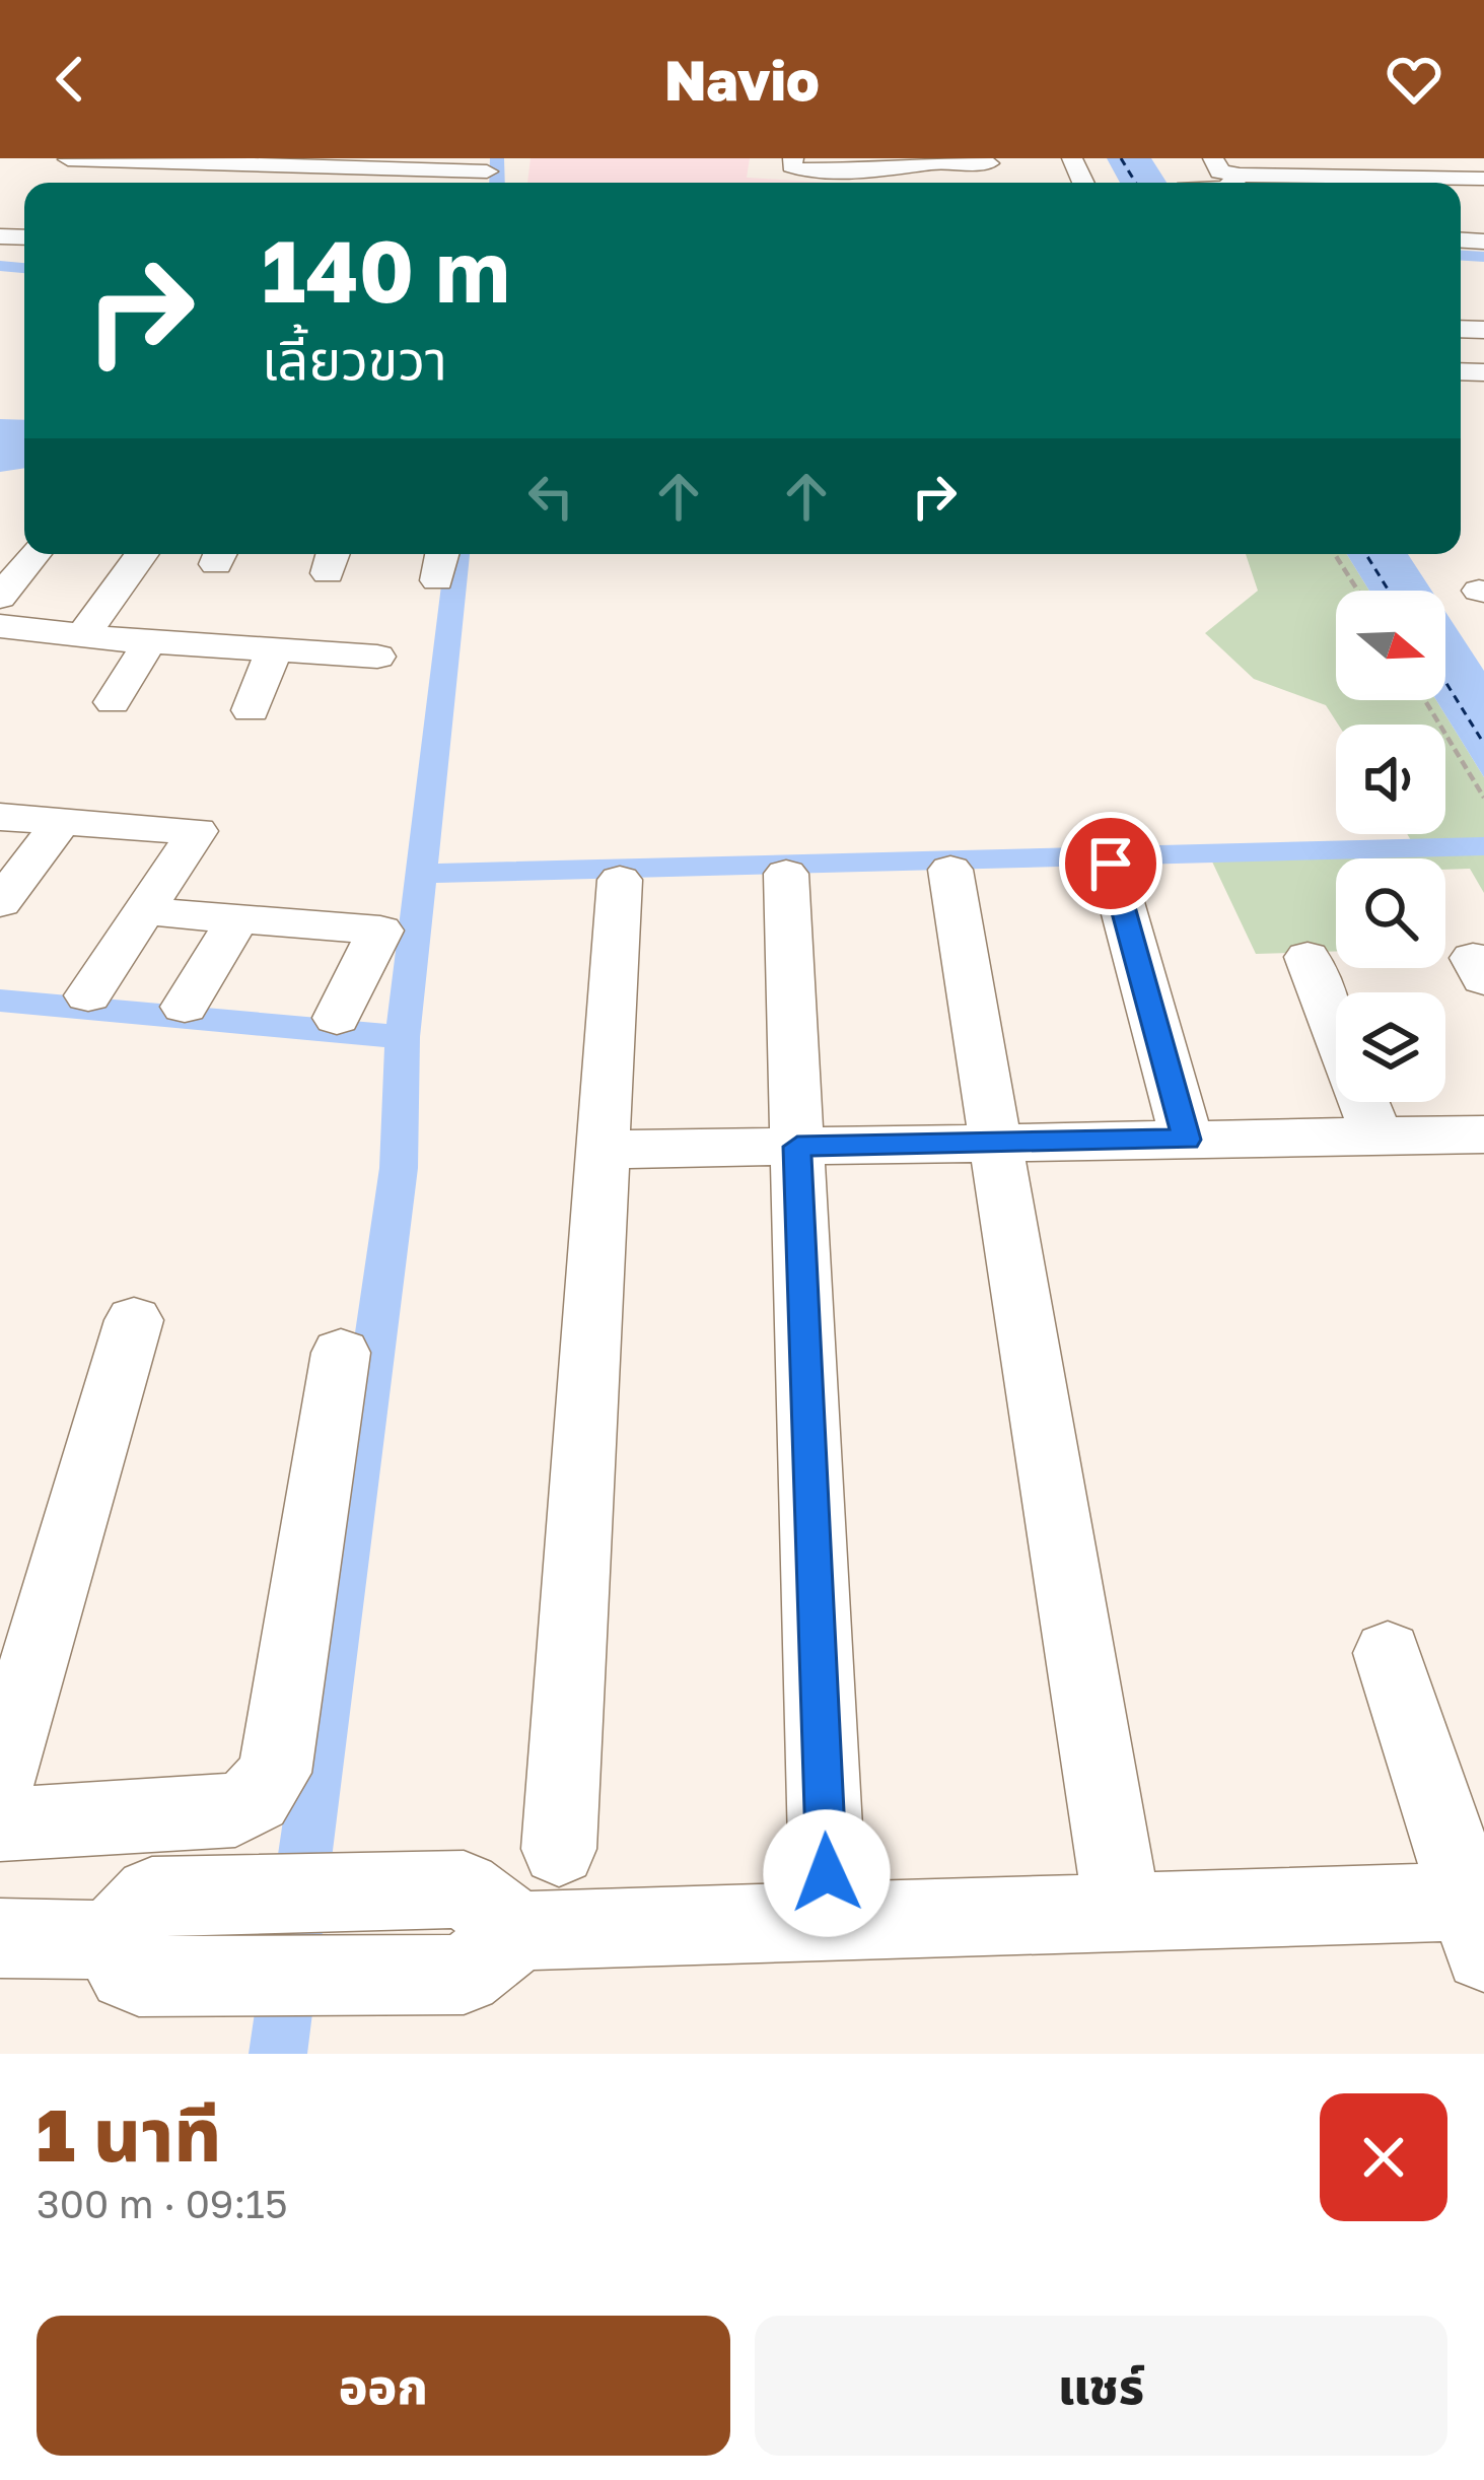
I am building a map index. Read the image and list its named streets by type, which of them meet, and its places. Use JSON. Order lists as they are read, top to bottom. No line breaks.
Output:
{"north":"right","page":{"header":"Navio","turn":["140 m","เลี้ยวขวา"],"heading":["1 นาที","300 m · 09:15"],"buttons":["ออก","แชร์"]}}
